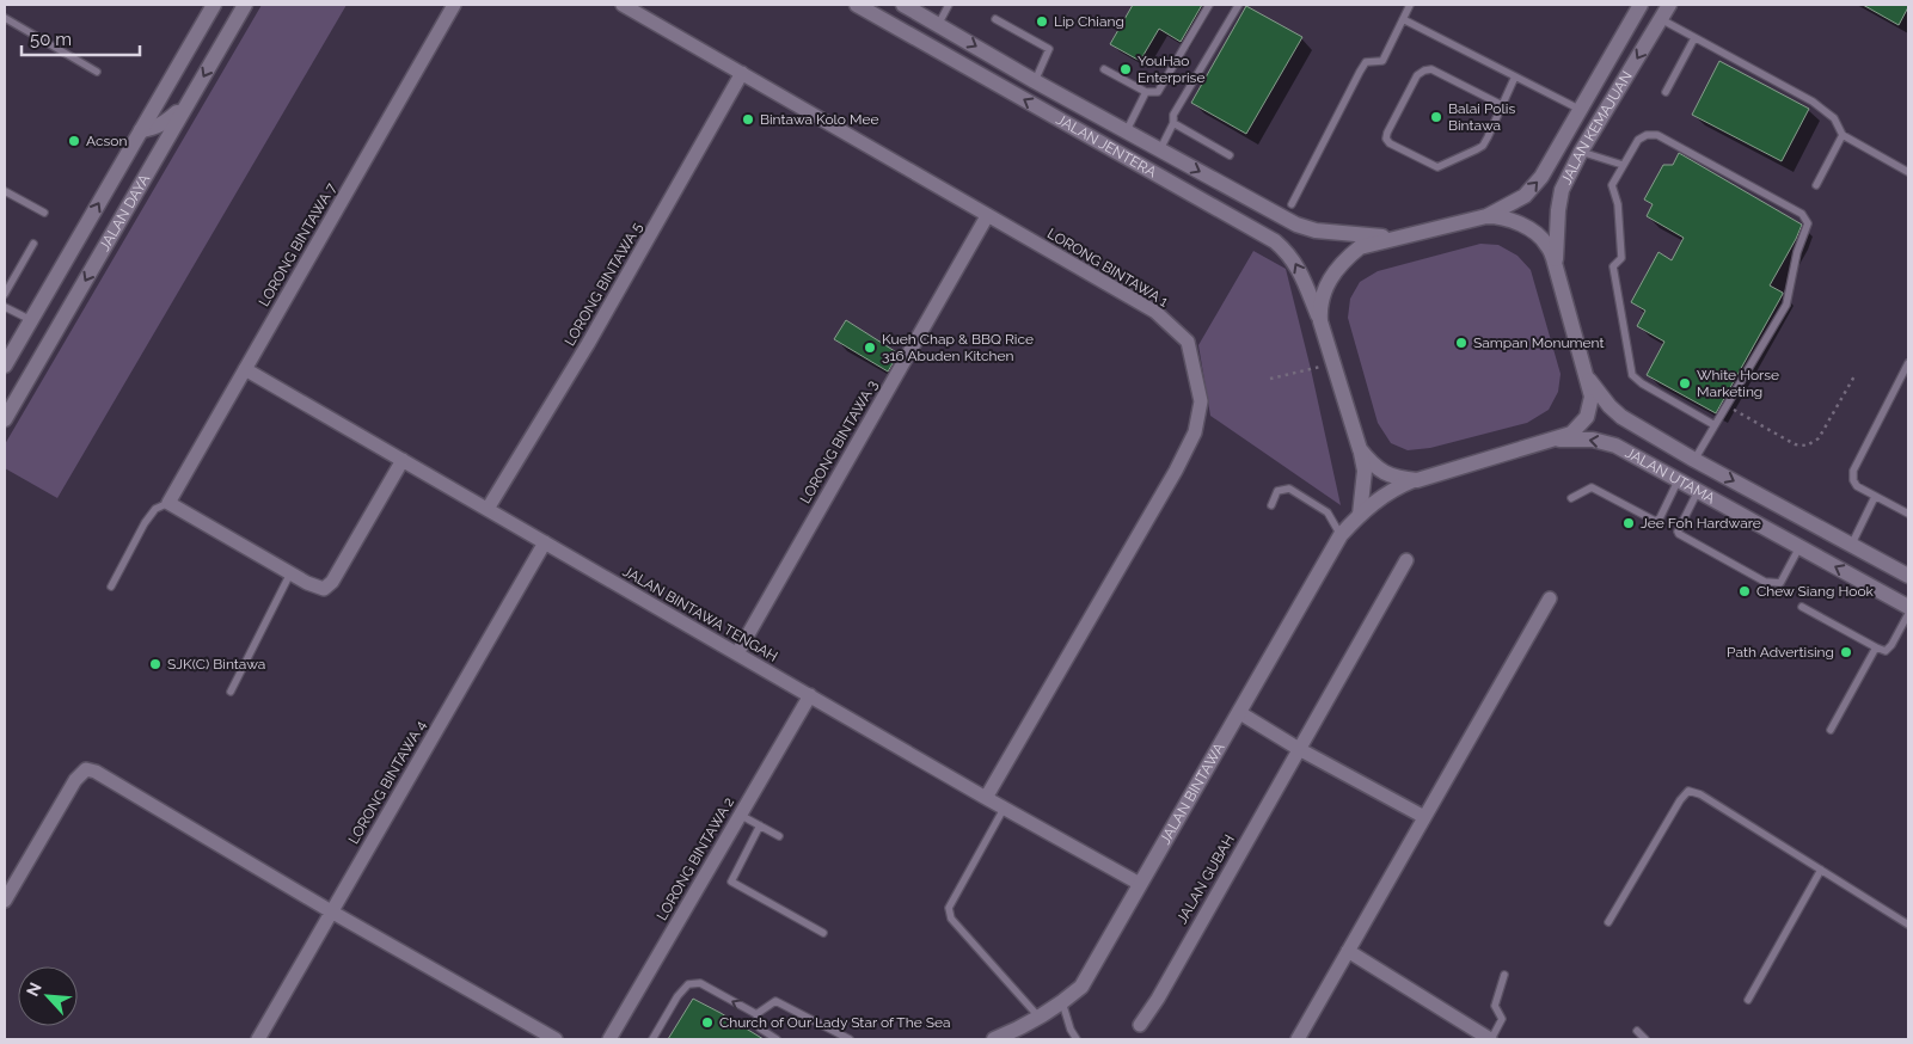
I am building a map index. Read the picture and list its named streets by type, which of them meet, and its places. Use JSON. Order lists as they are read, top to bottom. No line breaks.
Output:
{"streets":{"street":["JALAN KEMAJUAN","JALAN JENTERA","JALAN DAYA","LORONG BINTAWA 7","LORONG BINTAWA 1","LORONG BINTAWA 5","LORONG BINTAWA 3","JALAN UTAMA","JALAN BINTAWA TENGAH","LORONG BINTAWA 4","JALAN BINTAWA","LORONG BINTAWA 2","JALAN GUBAH"]},"crossings":[["JALAN JENTERA","JALAN BINTAWA"],["LORONG BINTAWA 7","JALAN BINTAWA TENGAH"],["LORONG BINTAWA 1","LORONG BINTAWA 5"],["LORONG BINTAWA 1","LORONG BINTAWA 3"],["LORONG BINTAWA 1","JALAN BINTAWA TENGAH"],["LORONG BINTAWA 5","JALAN BINTAWA TENGAH"],["LORONG BINTAWA 3","JALAN BINTAWA TENGAH"],["JALAN UTAMA","JALAN BINTAWA"],["JALAN BINTAWA TENGAH","LORONG BINTAWA 4"],["JALAN BINTAWA TENGAH","JALAN BINTAWA"],["JALAN BINTAWA TENGAH","LORONG BINTAWA 2"]],"places":["Lip Chiang","YouHao Enterprise","Balai Polis Bintawa","Bintawa Kolo Mee","Acson","Sampan Monument","Kueh Chap & BBQ Rice 316 Abuden Kitchen","White Horse Marketing","Jee Foh Hardware","Chew Siang Hook","Path Advertising","SJK(C) Bintawa","Church of Our Lady Star of The Sea"],"scale_bar":"50 m","north":"top left"}
